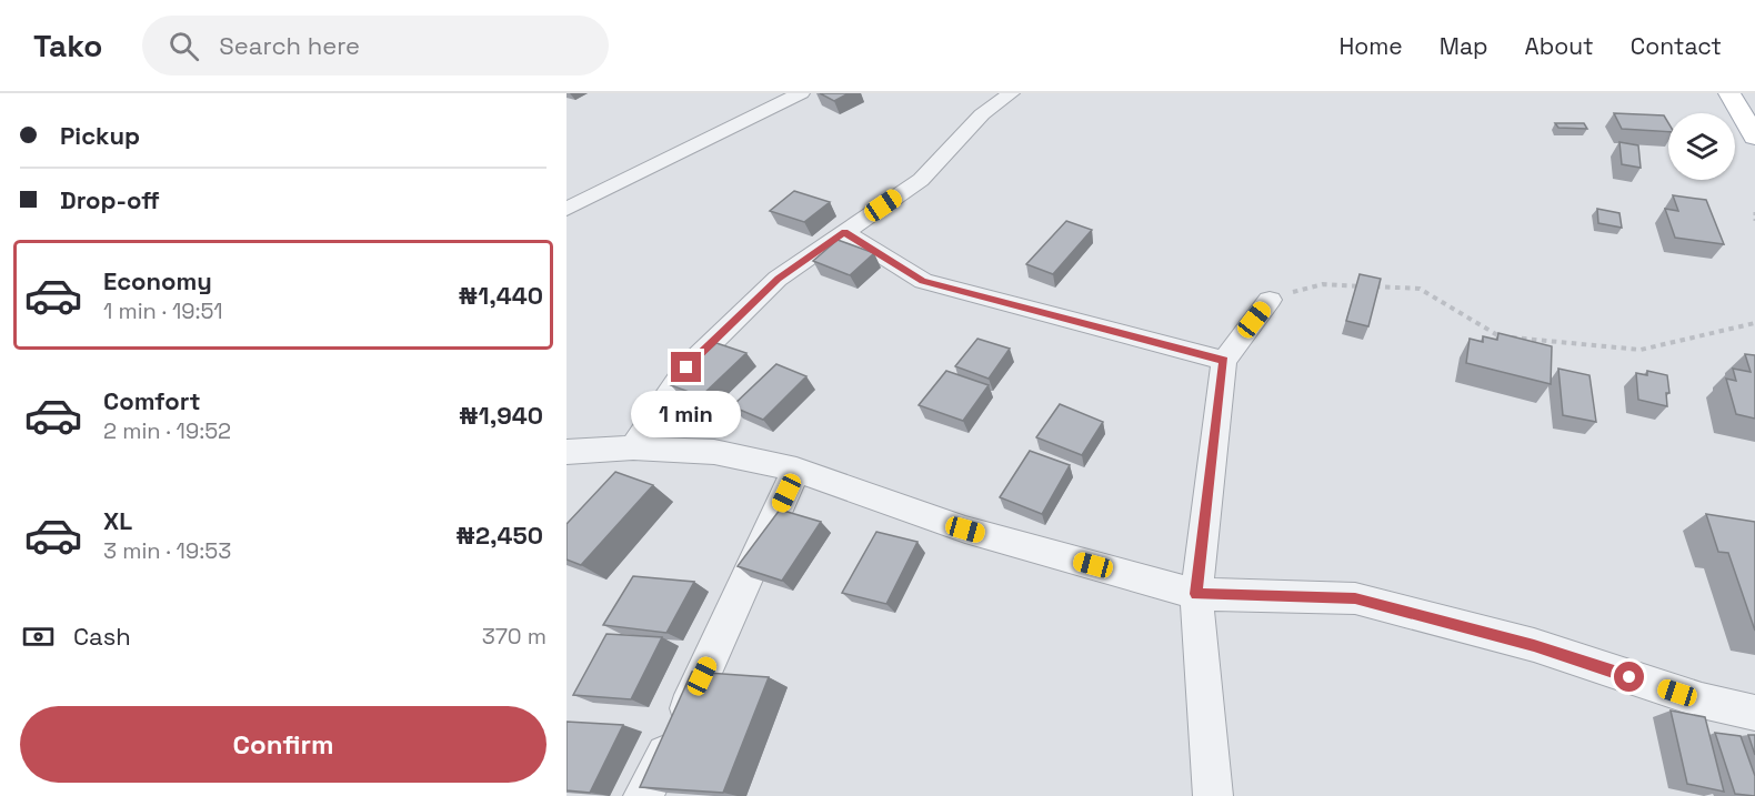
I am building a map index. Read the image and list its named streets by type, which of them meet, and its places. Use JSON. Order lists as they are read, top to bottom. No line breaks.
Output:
{"page":{"header":"Tako","search":"Search here","nav":["Home","Map","About","Contact"],"banner":["Pickup","Drop-off"],"list":[{"name":"Economy","note":"1 min · 19:51","value":"₦1,440"},{"name":"Comfort","note":"2 min · 19:52","value":"₦1,940"},{"name":"XL","note":"3 min · 19:53","value":"₦2,450"}],"bubble":"1 min","pay":["Cash","370 m"],"buttons":"Confirm"}}
